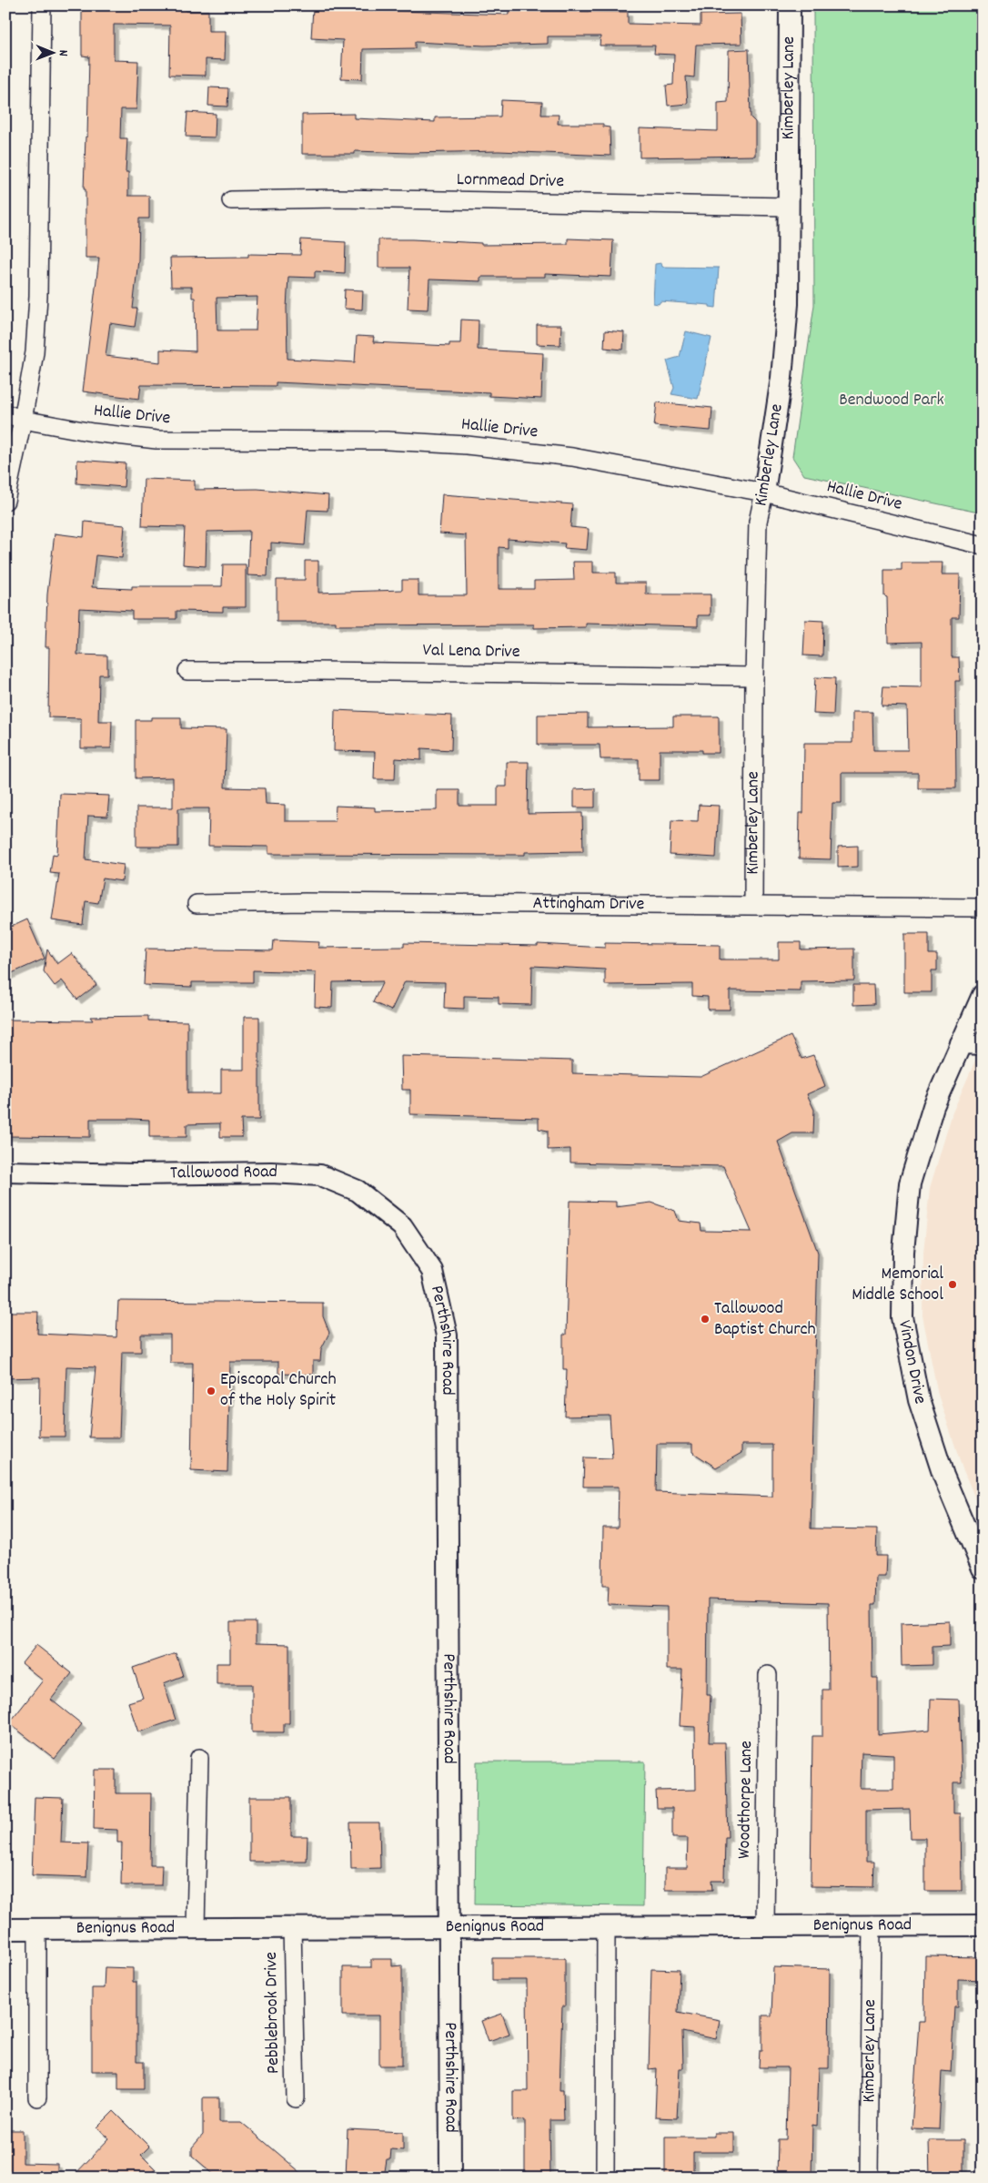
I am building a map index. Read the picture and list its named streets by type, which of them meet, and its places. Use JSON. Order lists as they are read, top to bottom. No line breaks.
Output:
{"streets":{"street":["Kimberley Lane","Lornmead Drive","Hallie Drive","Val Lena Drive","Attingham Drive","Tallowood Road","Perthshire Road","Vindon Drive","Woodthorpe Lane","Benignus Road","Pebblebrook Drive"]},"crossings":[["Kimberley Lane","Lornmead Drive"],["Kimberley Lane","Hallie Drive"],["Kimberley Lane","Val Lena Drive"],["Kimberley Lane","Attingham Drive"],["Kimberley Lane","Benignus Road"],["Tallowood Road","Perthshire Road"],["Perthshire Road","Benignus Road"],["Woodthorpe Lane","Benignus Road"],["Benignus Road","Pebblebrook Drive"]],"parks":["Bendwood Park"],"places":["Memorial Middle School","Tallowood Baptist Church","Episcopal Church of the Holy Spirit"],"north":"right"}
